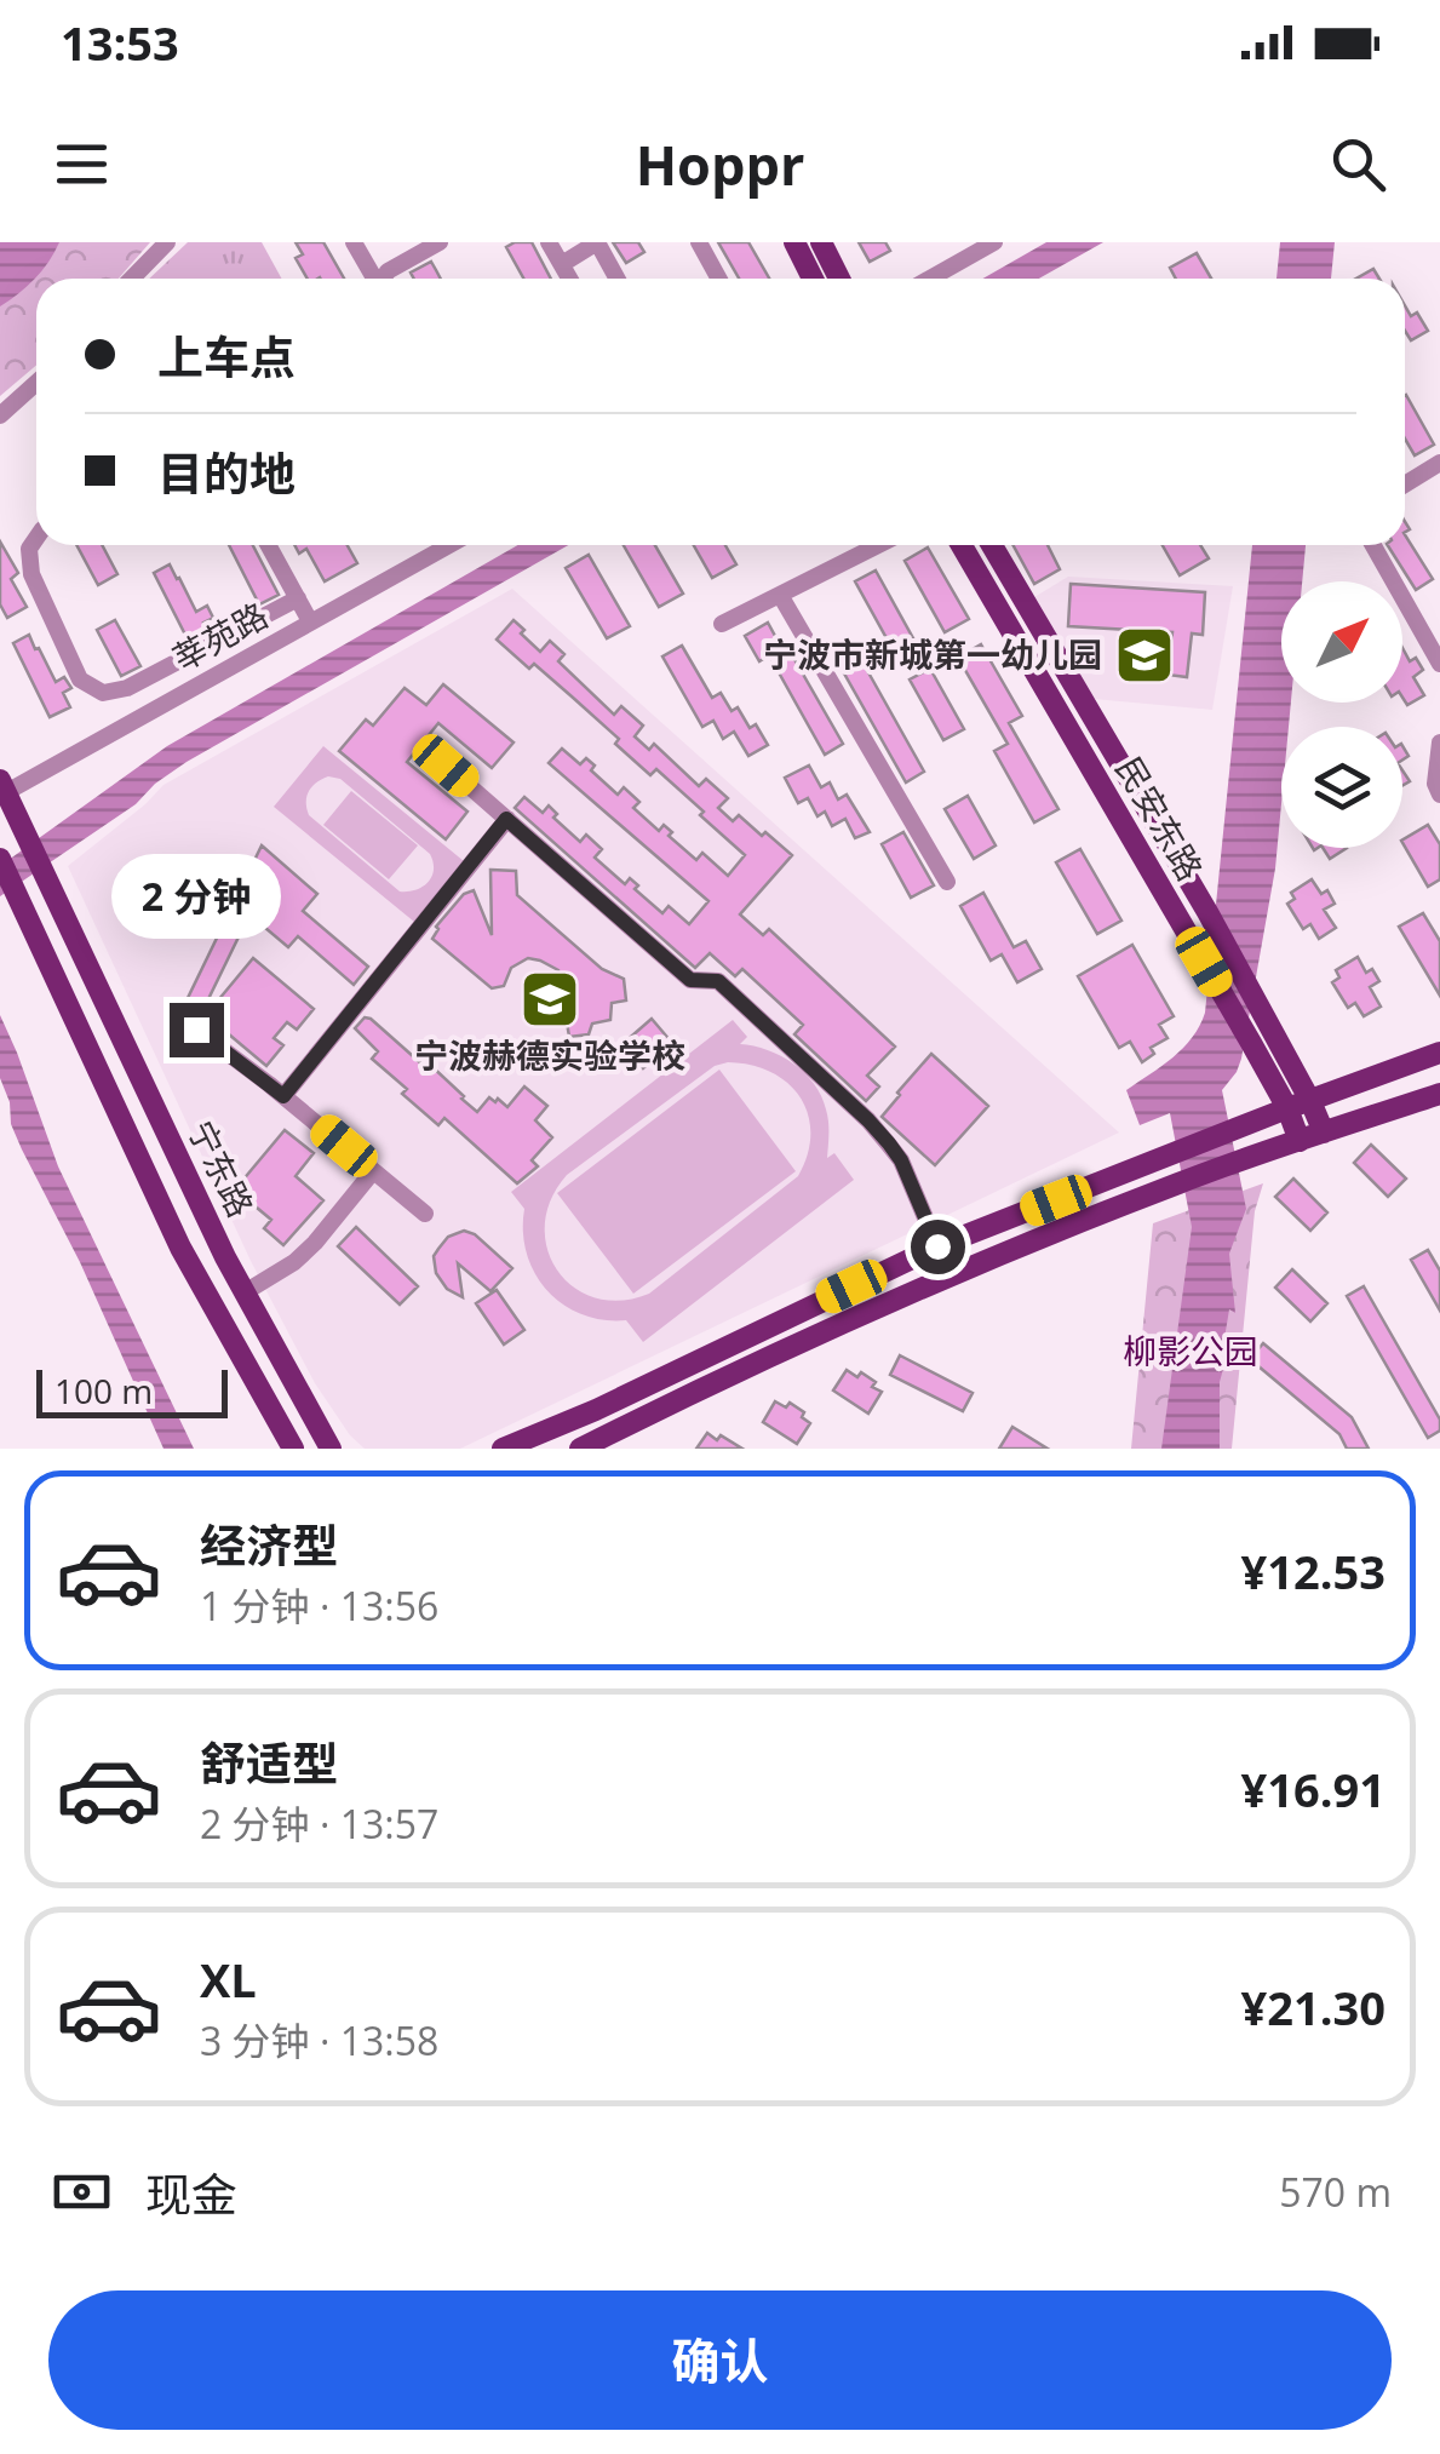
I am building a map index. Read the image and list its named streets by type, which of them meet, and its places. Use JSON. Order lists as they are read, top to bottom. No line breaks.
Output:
{"streets":{"main road":["民安东路","宁东路"],"street":["莘苑路"]},"crossings":[["莘苑路","宁东路"]],"parks":["柳影公园"],"places":{"school or university":["宁波市新城第一幼儿园","宁波赫德实验学校"]},"scale_bar":"100 m","north":"top right","page":{"status":"13:53","header":"Hoppr","banner":["上车点","目的地"],"bubble":"2 分钟","scale":"100 m","list":[{"name":"经济型","note":"1 分钟 · 13:56","value":"¥12.53"},{"name":"舒适型","note":"2 分钟 · 13:57","value":"¥16.91"},{"name":"XL","note":"3 分钟 · 13:58","value":"¥21.30"}],"pay":["现金","570 m"],"buttons":"确认"}}
